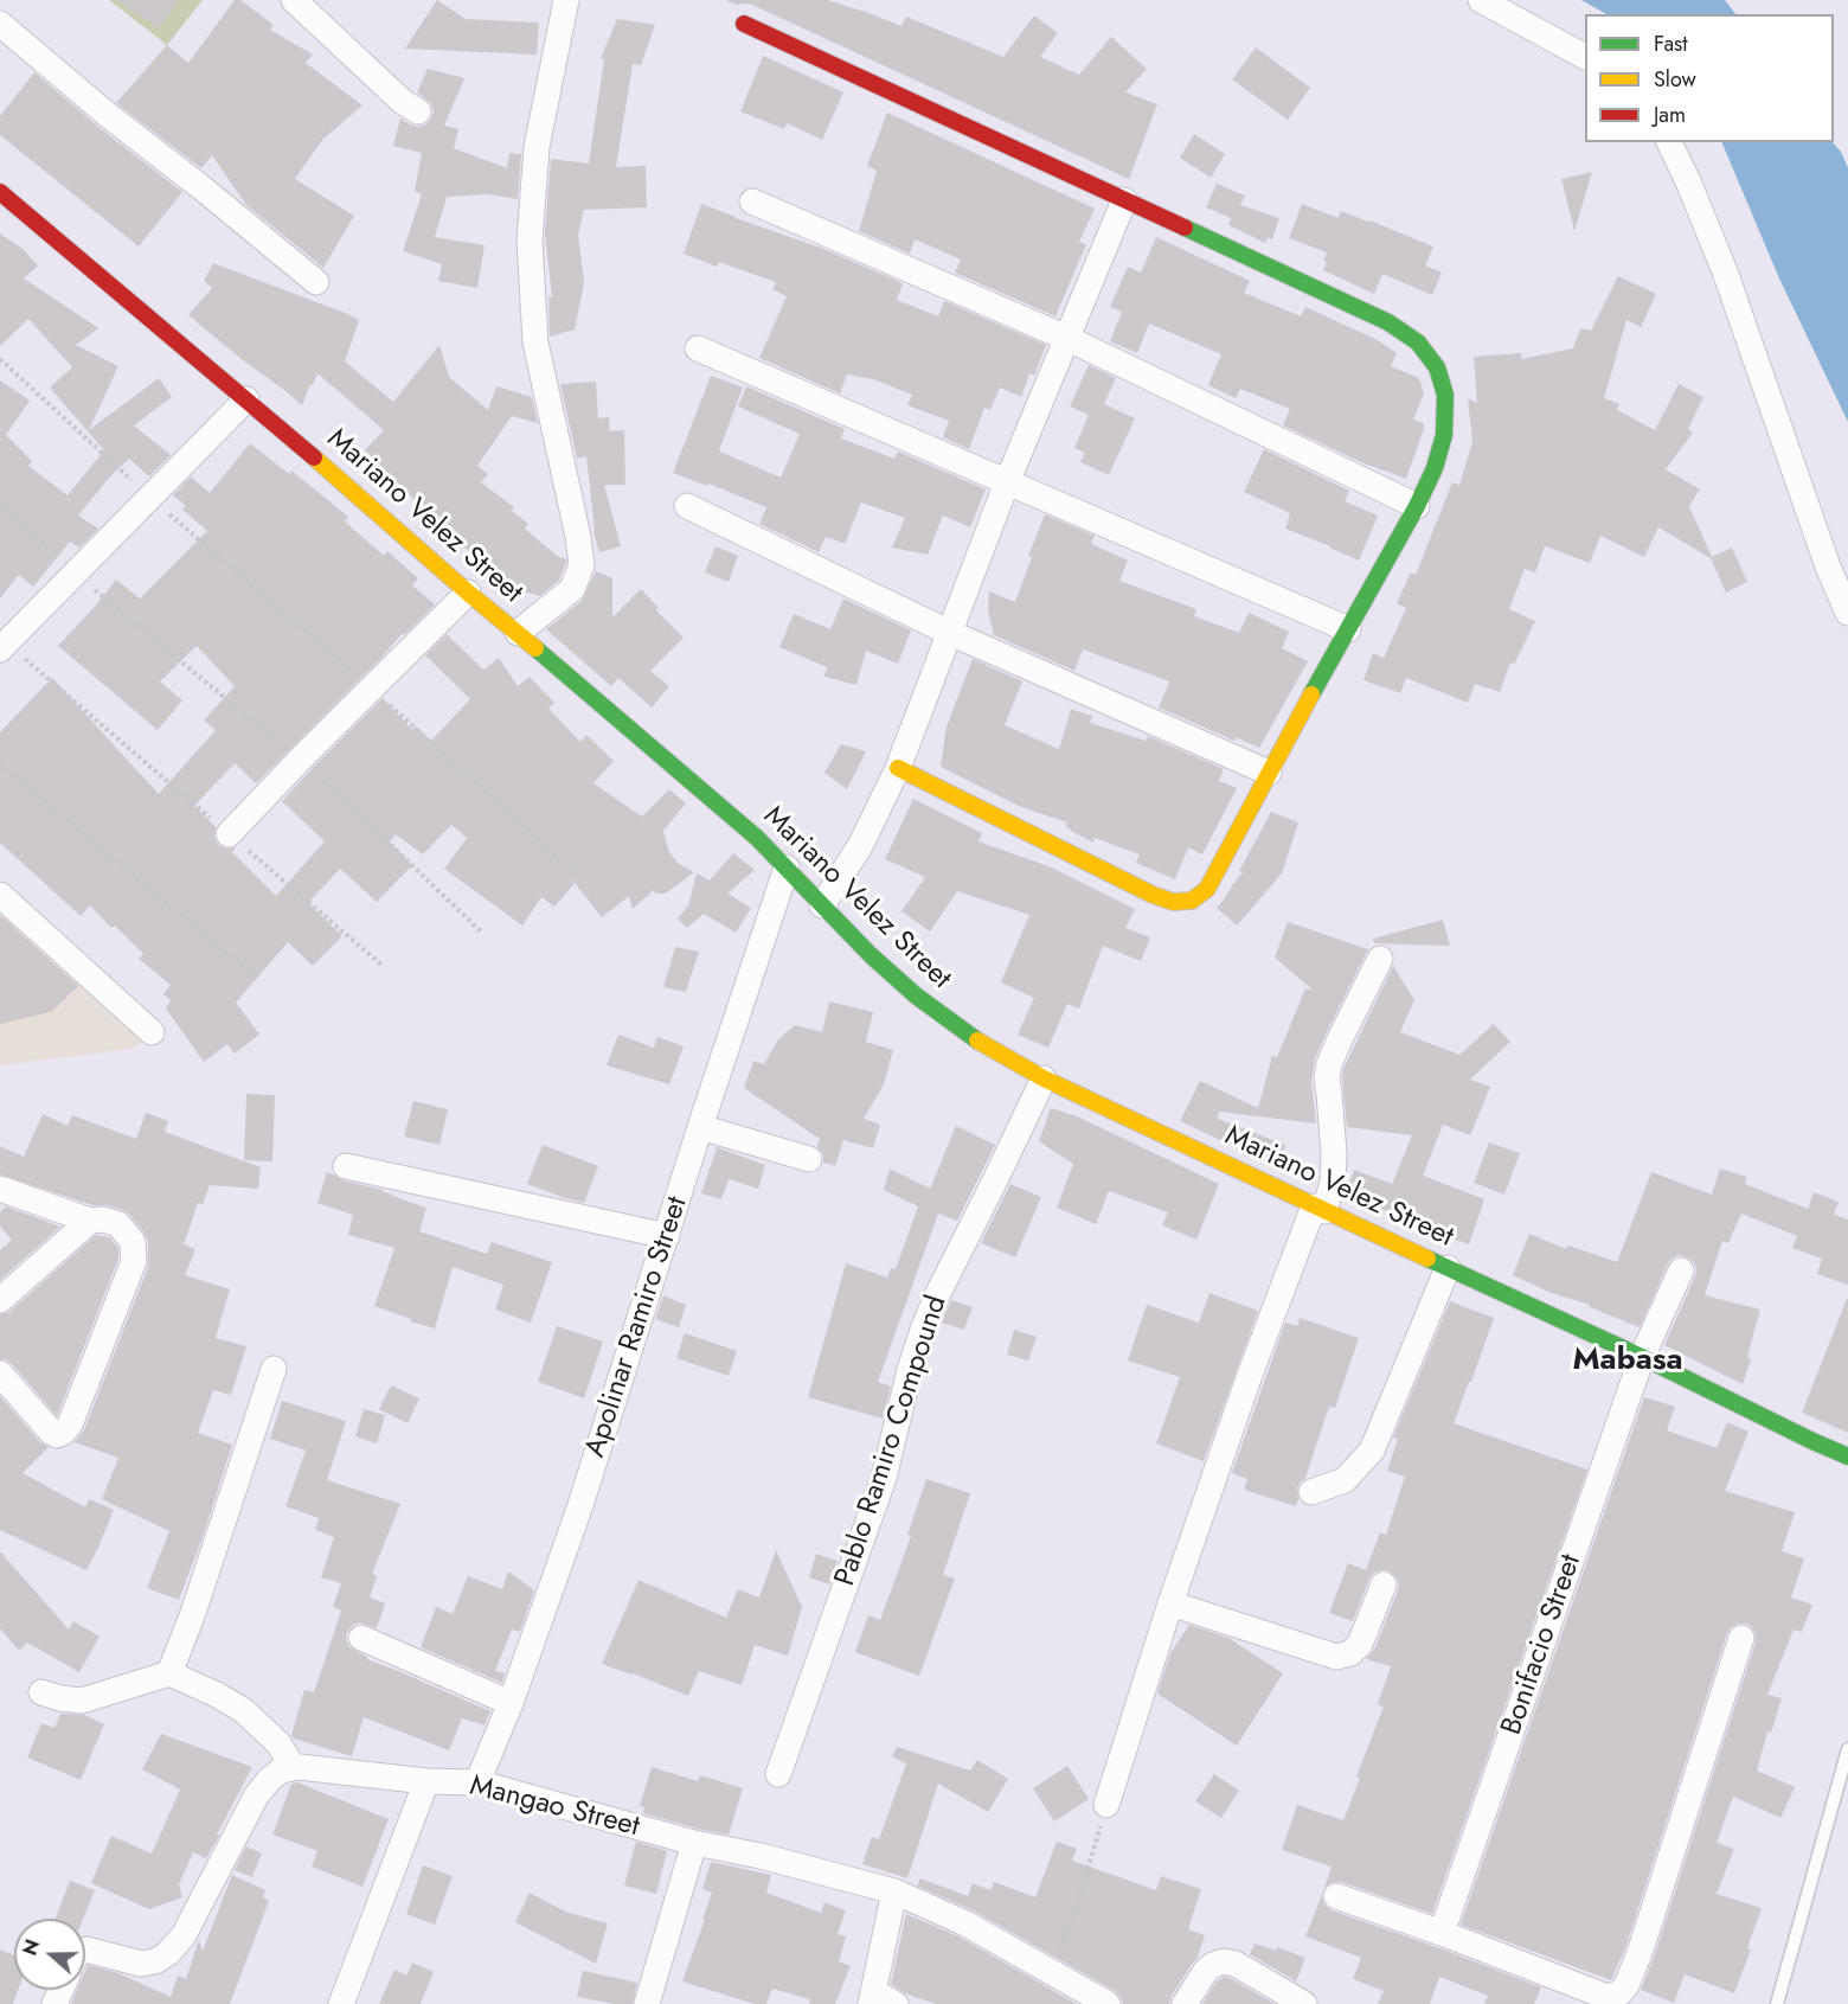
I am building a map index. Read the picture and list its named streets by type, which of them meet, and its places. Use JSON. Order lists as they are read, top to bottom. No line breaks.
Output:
{"streets":{"street":["Mariano Velez Street","Apolinar Ramiro Street","Pablo Ramiro Compound","Bonifacio Street","Mangao Street"]},"crossings":[["Mariano Velez Street","Apolinar Ramiro Street"],["Mariano Velez Street","Pablo Ramiro Compound"],["Mariano Velez Street","Bonifacio Street"],["Apolinar Ramiro Street","Mangao Street"]],"districts":["Mabasa"],"legend":["Fast","Slow","Jam"],"north":"left"}
